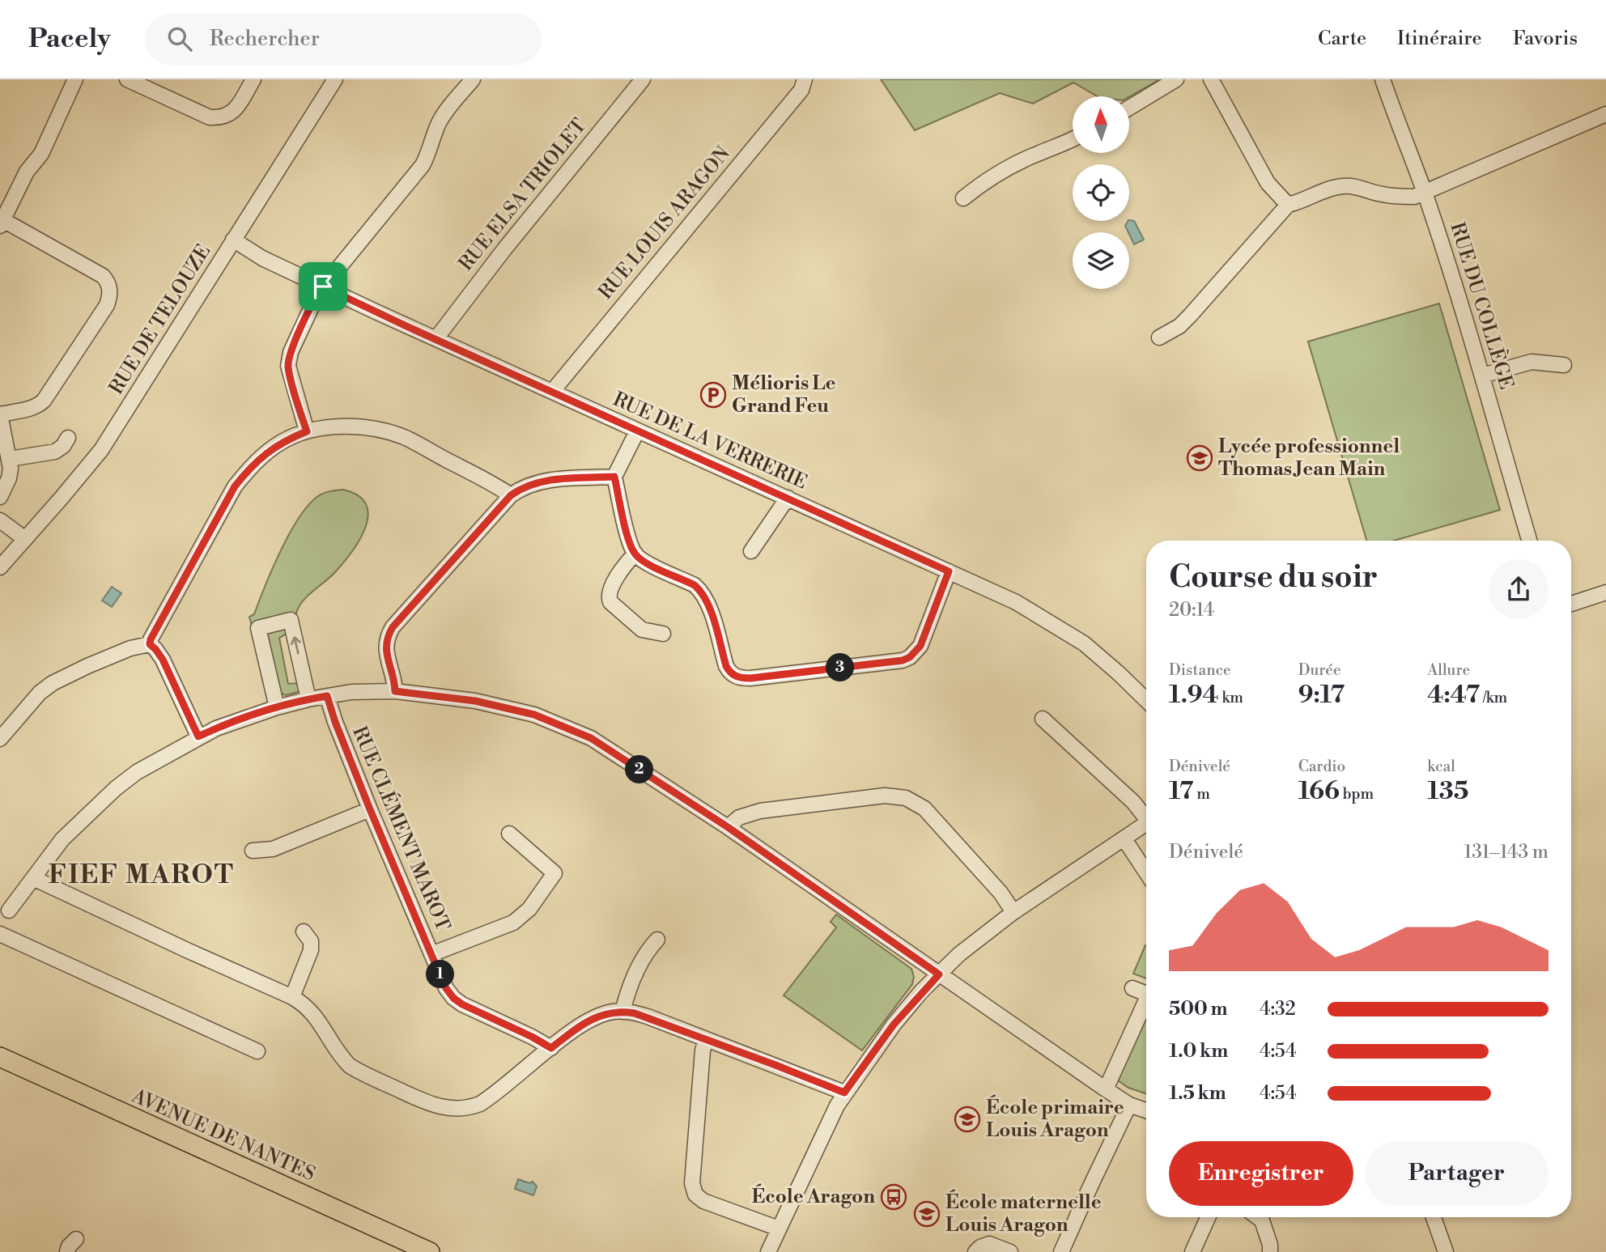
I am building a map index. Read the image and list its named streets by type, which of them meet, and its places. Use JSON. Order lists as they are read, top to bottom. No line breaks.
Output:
{"streets":{"main road":["AVENUE DE NANTES"],"street":["RUE ELSA TRIOLET","RUE LOUIS ARAGON","RUE DU COLLÈGE","RUE DE TELOUZE","RUE DE LA VERRERIE","RUE CLÉMENT MAROT"]},"crossings":[["RUE ELSA TRIOLET","RUE DE LA VERRERIE"],["RUE LOUIS ARAGON","RUE DE LA VERRERIE"],["RUE DE TELOUZE","RUE DE LA VERRERIE"]],"districts":["FIEF MAROT"],"places":{"parking":["Mélioris Le Grand Feu"],"school or university":["Lycée professionnel Thomas Jean Main","École primaire Louis Aragon","École maternelle Louis Aragon"],"bus stop":["École Aragon"]},"north":"top","page":{"header":"Pacely","search":"Rechercher","nav":["Carte","Itinéraire","Favoris"],"heading":["Course du soir","20:14"],"stats":[["Distance","1.94 km"],["Durée","9:17"],["Allure","4:47 /km"],["Dénivelé","17 m"],["Cardio","166 bpm"],["kcal","135"]],"pins":["3","2","1"],"chart":["Dénivelé","131–143 m"],"list":[{"name":"500 m","note":"4:32"},{"name":"1.0 km","note":"4:54"},{"name":"1.5 km","note":"4:54"}],"buttons":["Enregistrer","Partager"]}}
